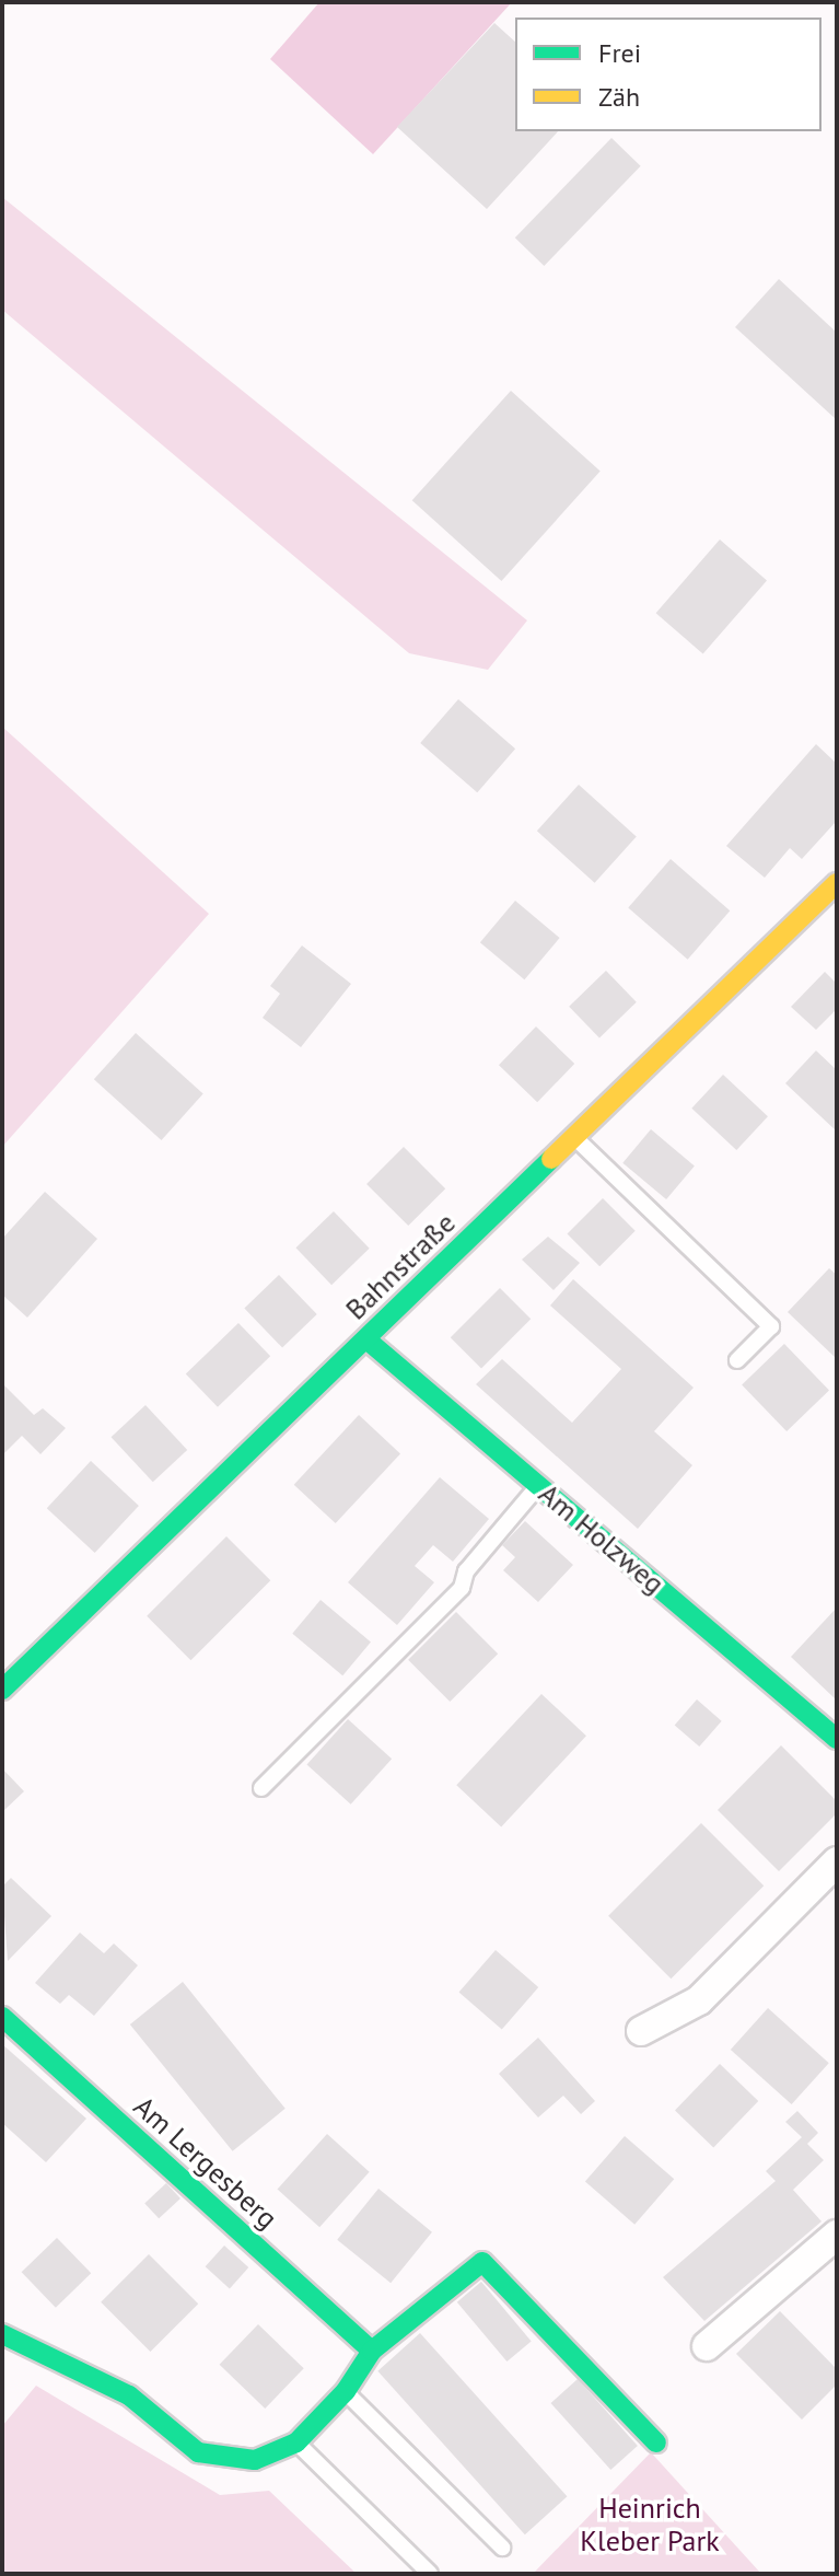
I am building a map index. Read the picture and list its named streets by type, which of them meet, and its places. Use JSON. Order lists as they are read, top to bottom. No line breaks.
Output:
{"streets":{"street":["Bahnstraße","Am Holzweg","Am Lergesberg"]},"crossings":[["Bahnstraße","Am Holzweg"]],"parks":["Heinrich Kleber Park"],"legend":["Frei","Zäh"]}
